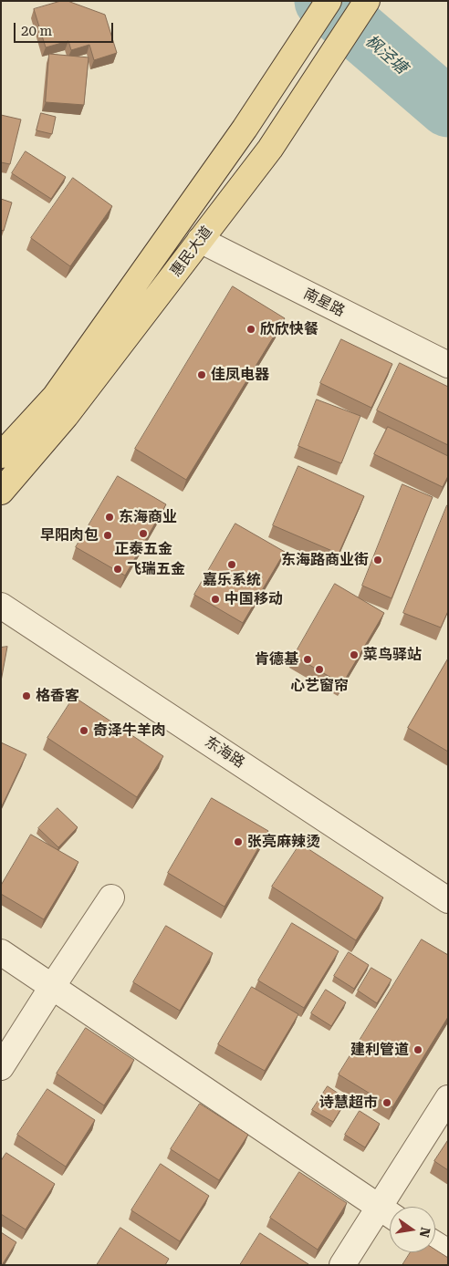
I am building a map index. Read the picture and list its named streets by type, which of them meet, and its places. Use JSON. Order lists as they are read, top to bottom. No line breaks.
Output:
{"streets":{"main road":["惠民大道"],"street":["南星路","东海路"]},"crossings":[["惠民大道","南星路"]],"water":["枫泾塘"],"places":["欣欣快餐","佳凤电器","东海商业","正泰五金","早阳肉包","东海路商业街","嘉乐系统","飞瑞五金","中国移动","菜鸟驿站","肯德基","心艺窗帘","格香客","奇泽牛羊肉","张亮麻辣烫","建利管道","诗慧超市"],"scale_bar":"20 m","north":"right"}
